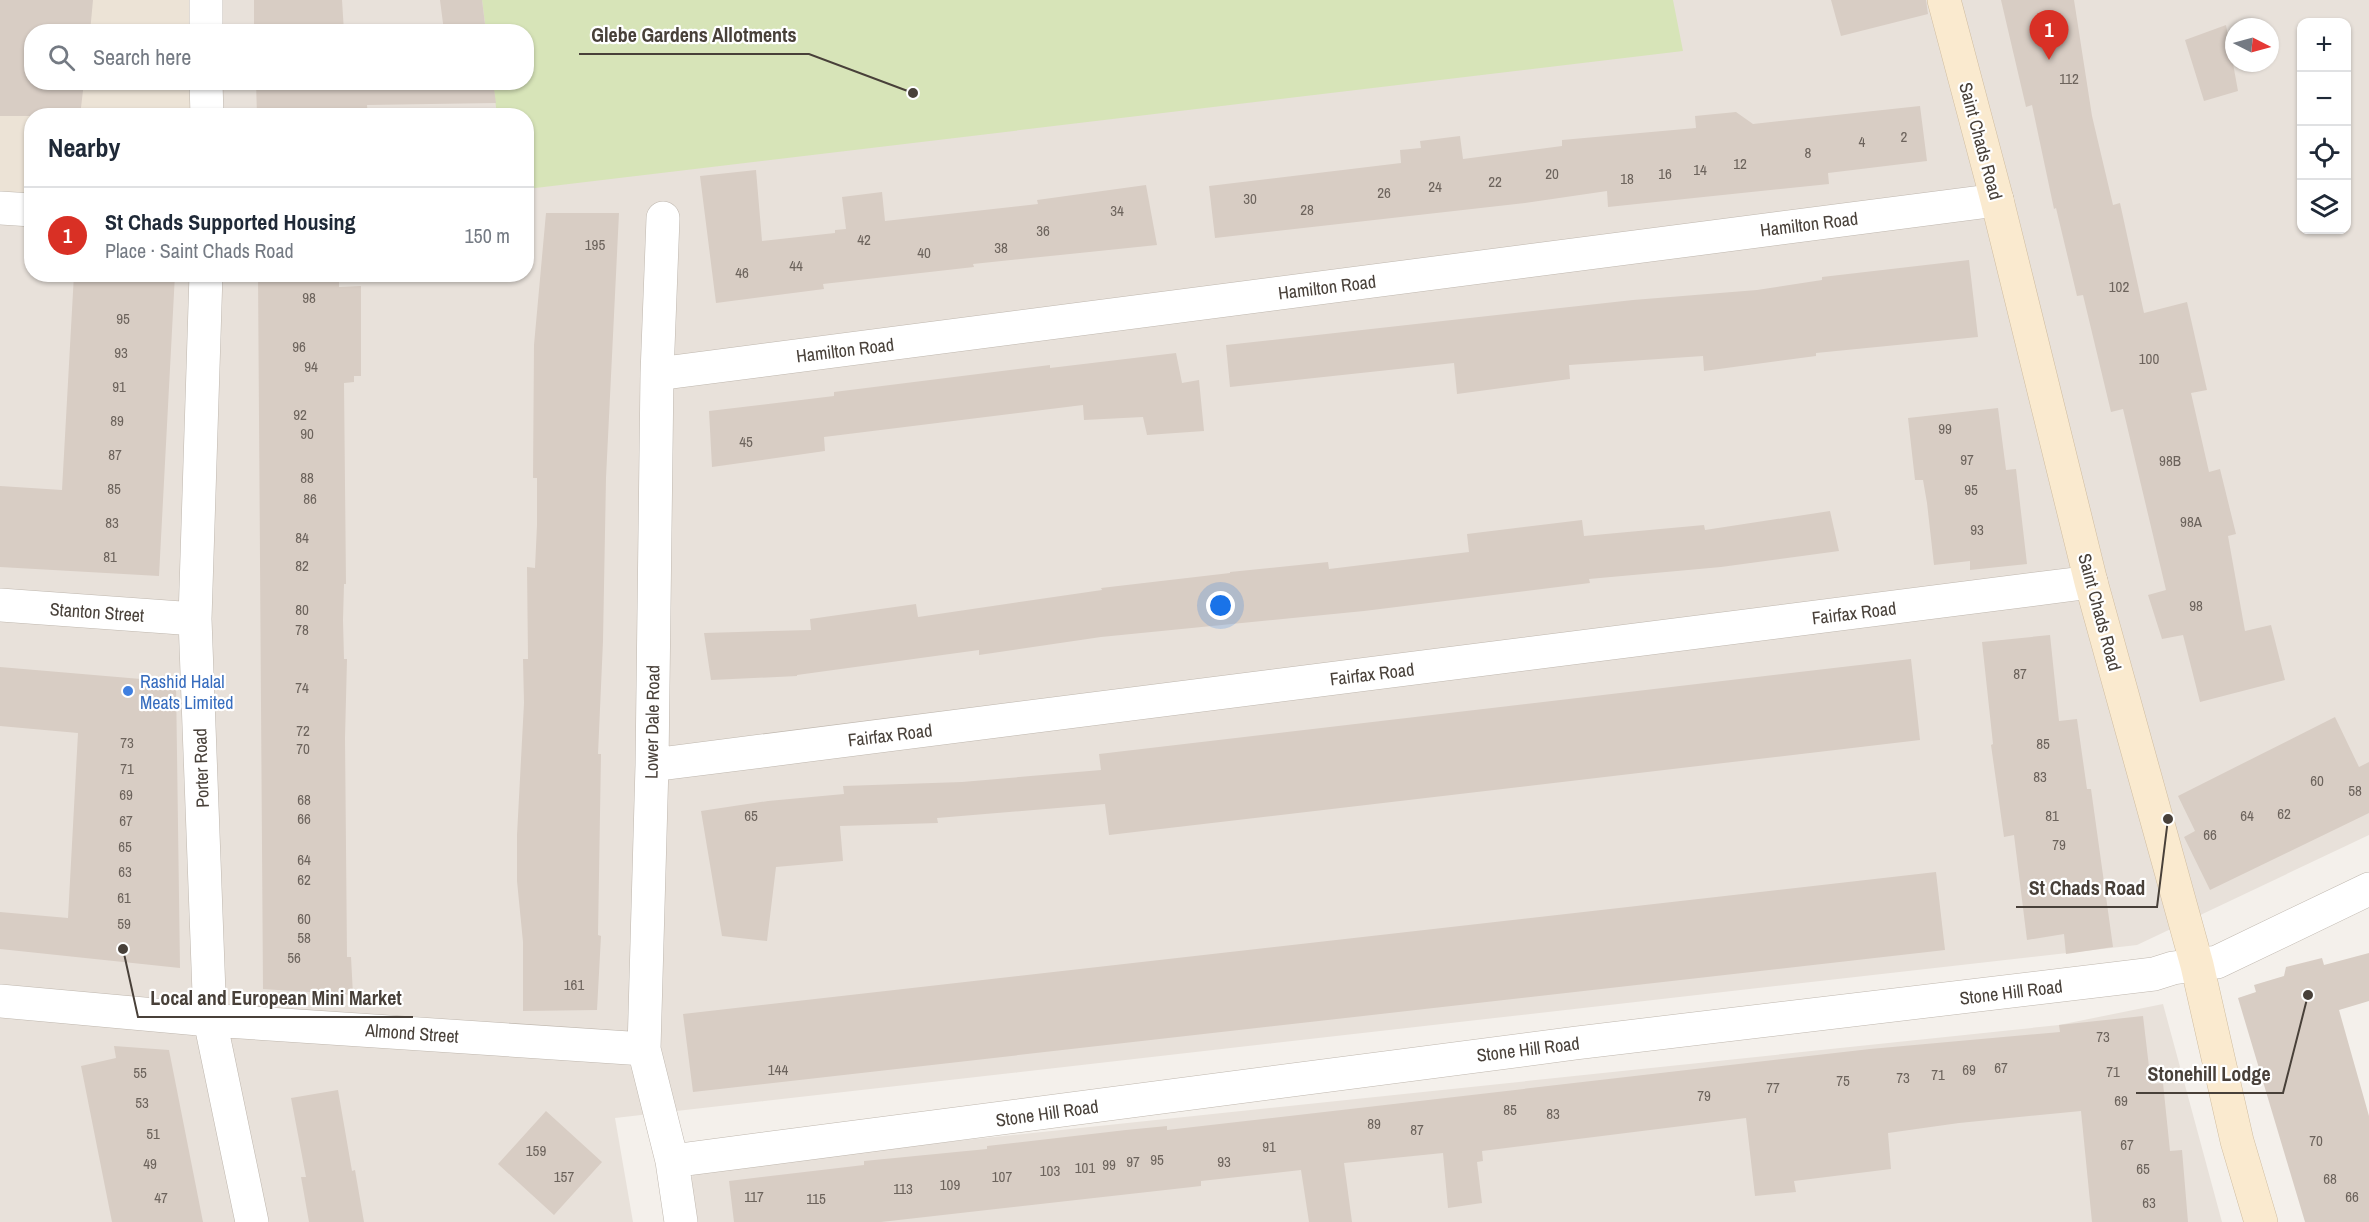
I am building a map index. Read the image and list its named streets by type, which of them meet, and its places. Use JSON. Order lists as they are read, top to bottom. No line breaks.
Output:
{"streets":{"street":["Saint Chads Road","Hamilton Road","Stanton Street","Fairfax Road","Lower Dale Road","Porter Road","Stone Hill Road","Almond Street"]},"crossings":[["Saint Chads Road","Hamilton Road"],["Saint Chads Road","Fairfax Road"],["Saint Chads Road","Stone Hill Road"],["Hamilton Road","Lower Dale Road"],["Stanton Street","Porter Road"],["Fairfax Road","Lower Dale Road"],["Lower Dale Road","Stone Hill Road"],["Lower Dale Road","Almond Street"],["Porter Road","Almond Street"]],"places":["Glebe Gardens Allotments","Rashid Halal Meats Limited","St Chads Road","Local and European Mini Market","Stonehill Lodge"],"house_numbers":["112","2","4","8","12","14","20","16","18","22","24","26","30","28","34","36","42","195","38","40","44","46","102","98","95","96","93","100","94","91","92","89","99","90","45","87","97","98B","88","85","95","86","98A","83","93","84","81","82","98","80","78","87","74","72","73","85","70","71","83","60","58","69","68","62","65","81","64","66","67","66","79","65","64","63","62","61","60","59","58","56","161","73","67","144","69","71","55","71","73","75","77","79","69","53","85","83","89","87","51","70","67","91","159","95","97","93","49","99","101","65","103","157","107","68","109","113","117","66","47","115","63"],"north":"right","page":{"pins":"1","map_buttons":["+","−"],"search":"Search here","heading":"Nearby","list":[{"mark":"1","name":"St Chads Supported Housing","note":"Place · Saint Chads Road","value":"150 m"}]}}
